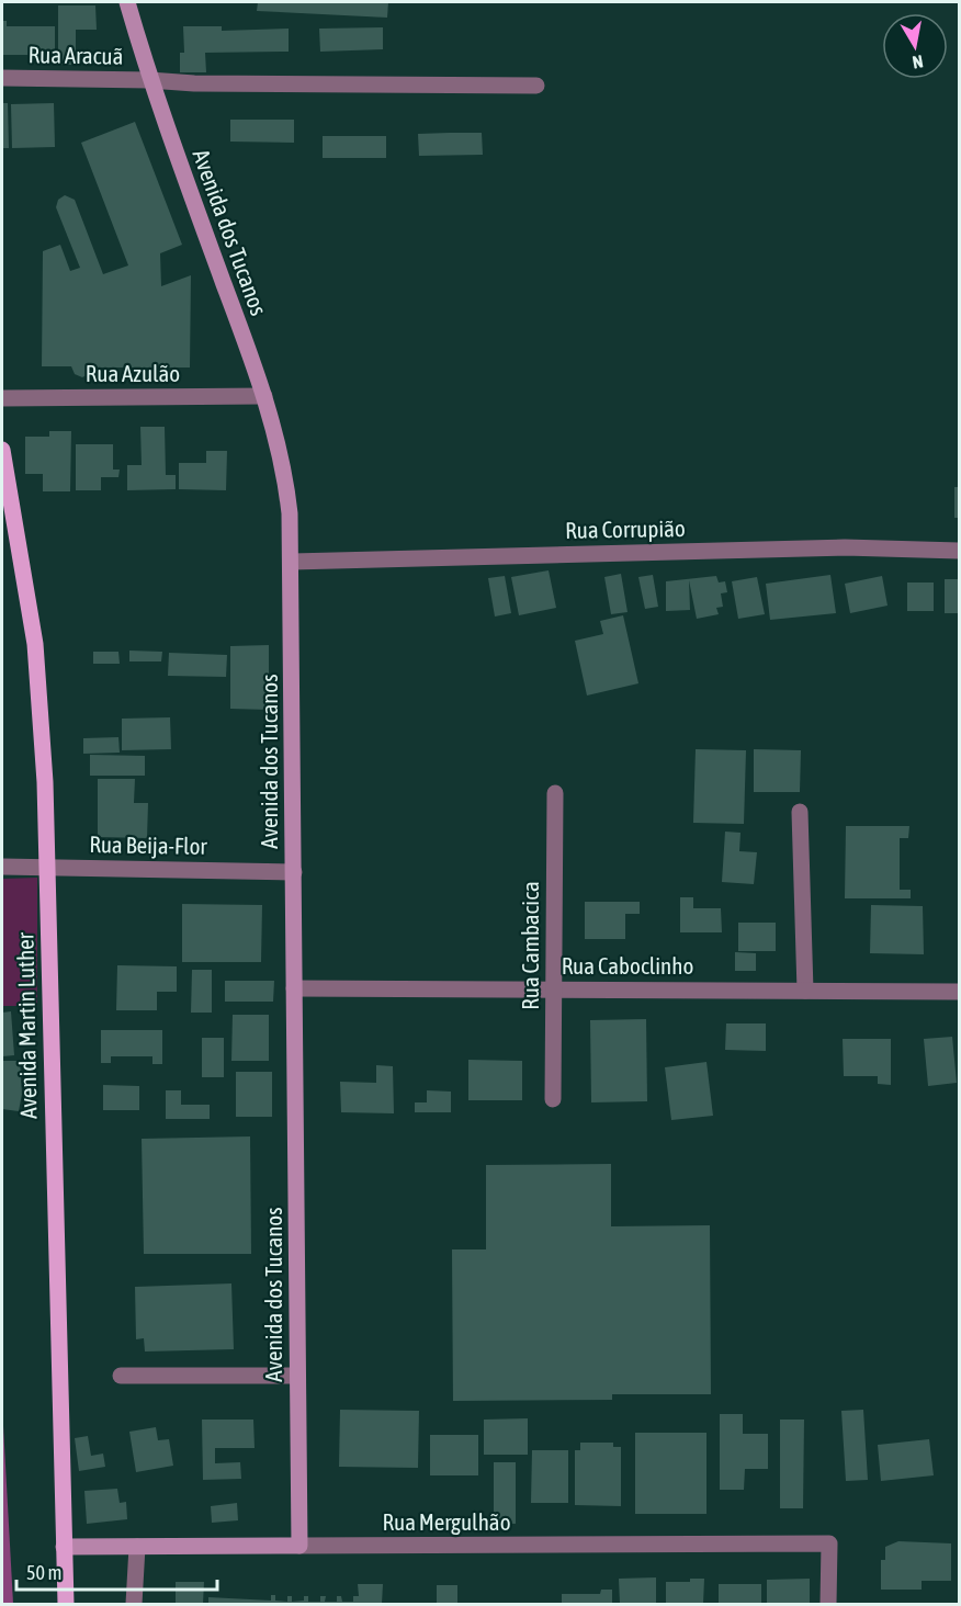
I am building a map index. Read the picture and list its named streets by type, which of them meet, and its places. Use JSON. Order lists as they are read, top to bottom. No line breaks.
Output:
{"streets":{"main road":["Avenida Martin Luther"],"street":["Rua Aracuã","Avenida dos Tucanos","Rua Azulão","Rua Corrupião","Rua Beija-Flor","Rua Cambacica","Rua Caboclinho","Rua Mergulhão"]},"crossings":[["Rua Aracuã","Avenida dos Tucanos"],["Avenida dos Tucanos","Rua Azulão"],["Avenida dos Tucanos","Rua Corrupião"],["Avenida dos Tucanos","Rua Beija-Flor"],["Avenida dos Tucanos","Rua Caboclinho"],["Avenida dos Tucanos","Rua Mergulhão"],["Rua Beija-Flor","Avenida Martin Luther"],["Rua Cambacica","Rua Caboclinho"],["Avenida Martin Luther","Rua Mergulhão"]],"scale_bar":"50 m","north":"bottom"}
